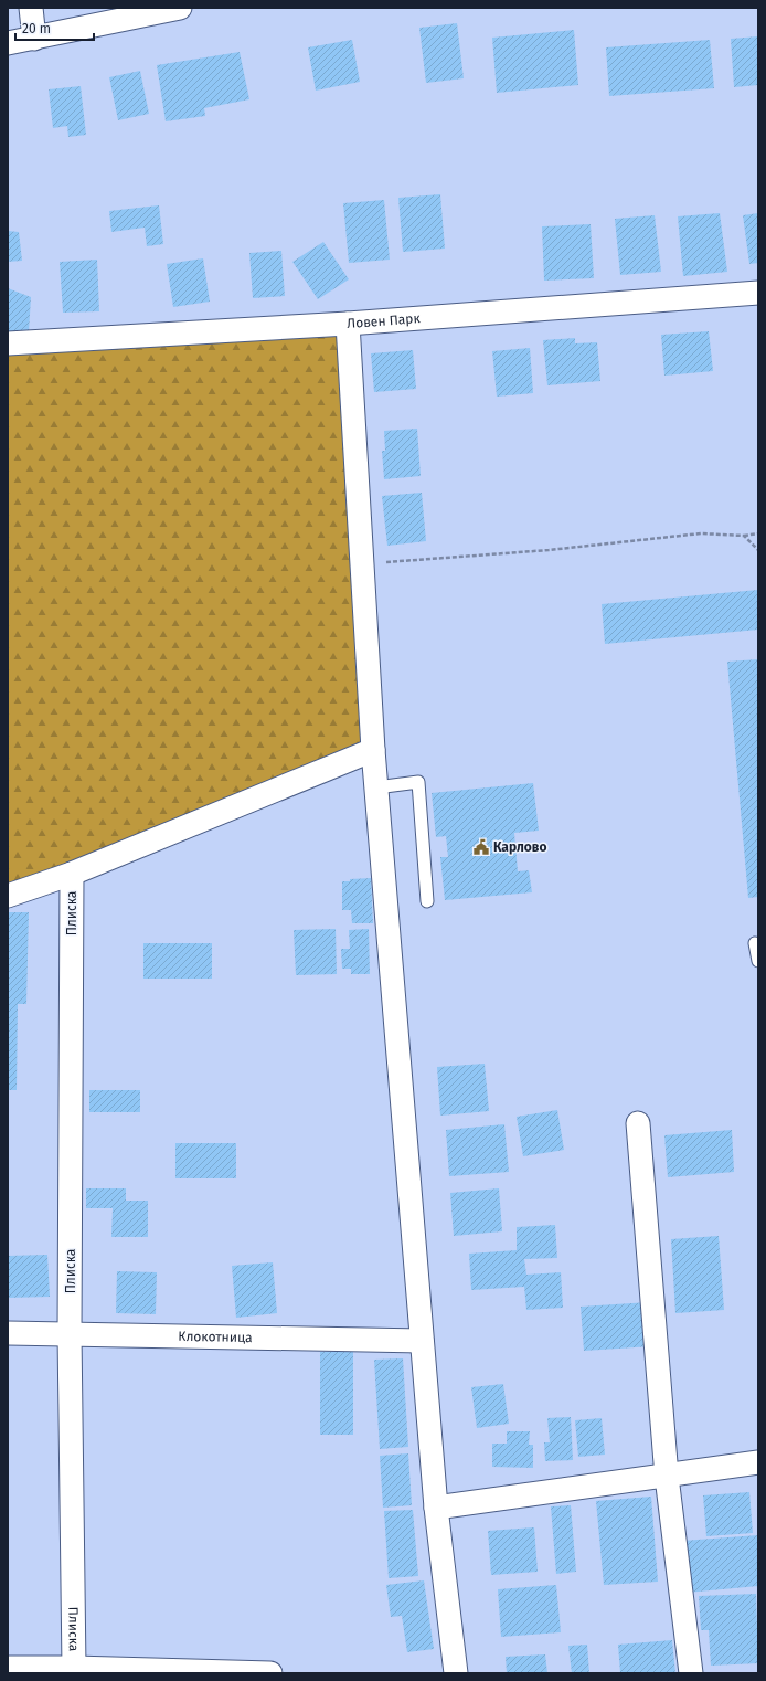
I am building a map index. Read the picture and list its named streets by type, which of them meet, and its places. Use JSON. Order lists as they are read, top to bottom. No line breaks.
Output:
{"streets":{"street":["Ловен Парк","Плиска","Клокотница"]},"crossings":[["Плиска","Клокотница"]],"places":{"public building":["Карлово"]},"scale_bar":"20 m"}
